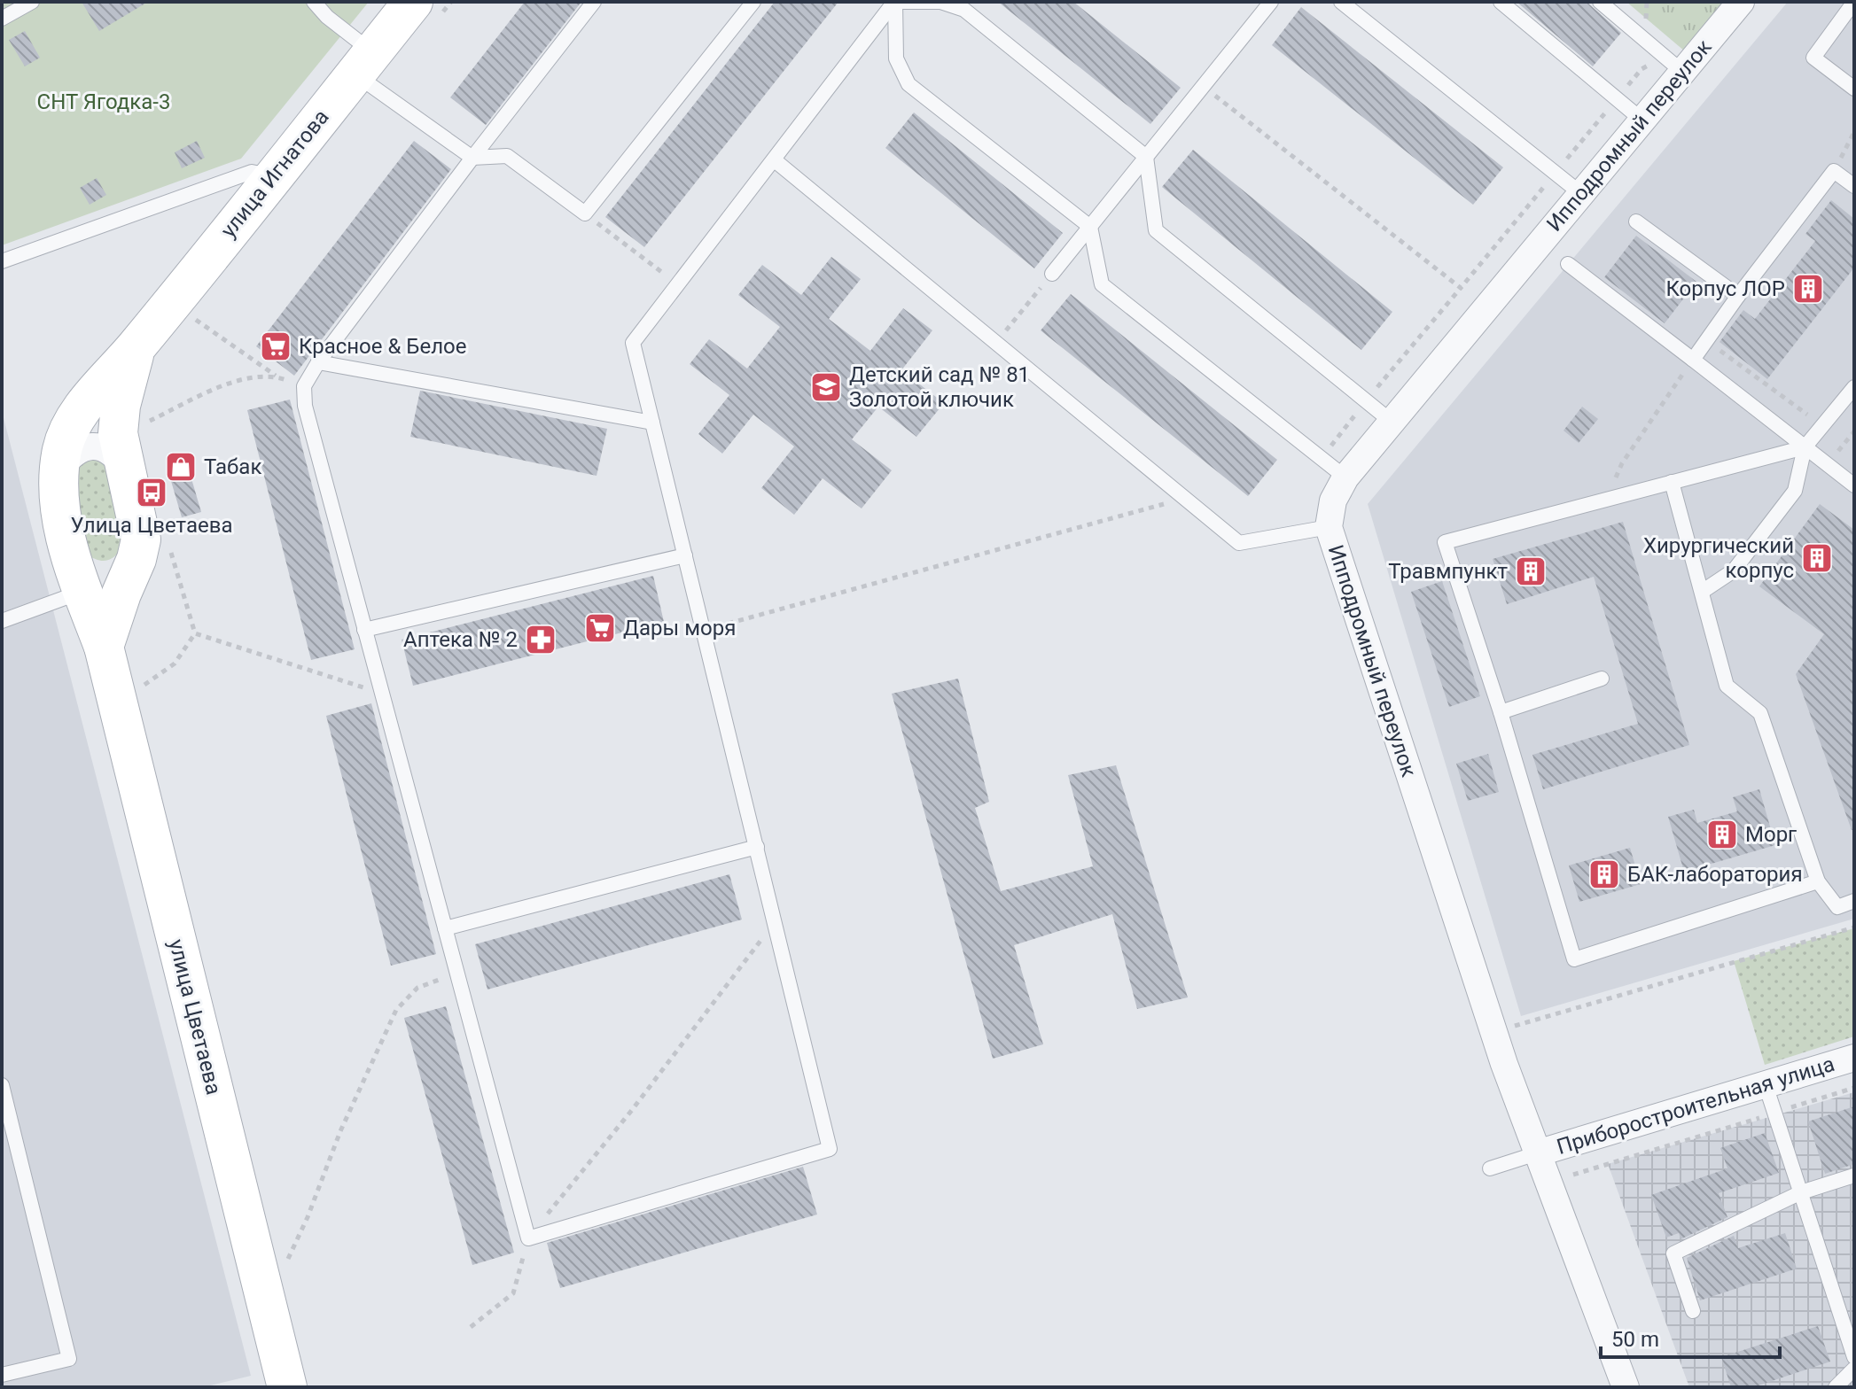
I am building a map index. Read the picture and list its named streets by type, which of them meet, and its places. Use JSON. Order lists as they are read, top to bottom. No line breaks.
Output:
{"streets":{"main road":["улица Игнатова","улица Цветаева"],"street":["Ипподромный переулок","Приборостроительная улица"]},"crossings":[["Ипподромный переулок","Приборостроительная улица"],["улица Игнатова","улица Цветаева"]],"parks":["СНТ Ягодка-3"],"places":{"building":["Корпус ЛОР","Хирургический корпус","Травмпункт","Морг","БАК-лаборатория"],"supermarket":["Красное & Белое","Дары моря"],"school or university":["Детский сад № 81 Золотой ключик"],"shop":["Табак"],"bus stop":["Улица Цветаева"],"pharmacy":["Аптека № 2"]},"scale_bar":"50 m"}
